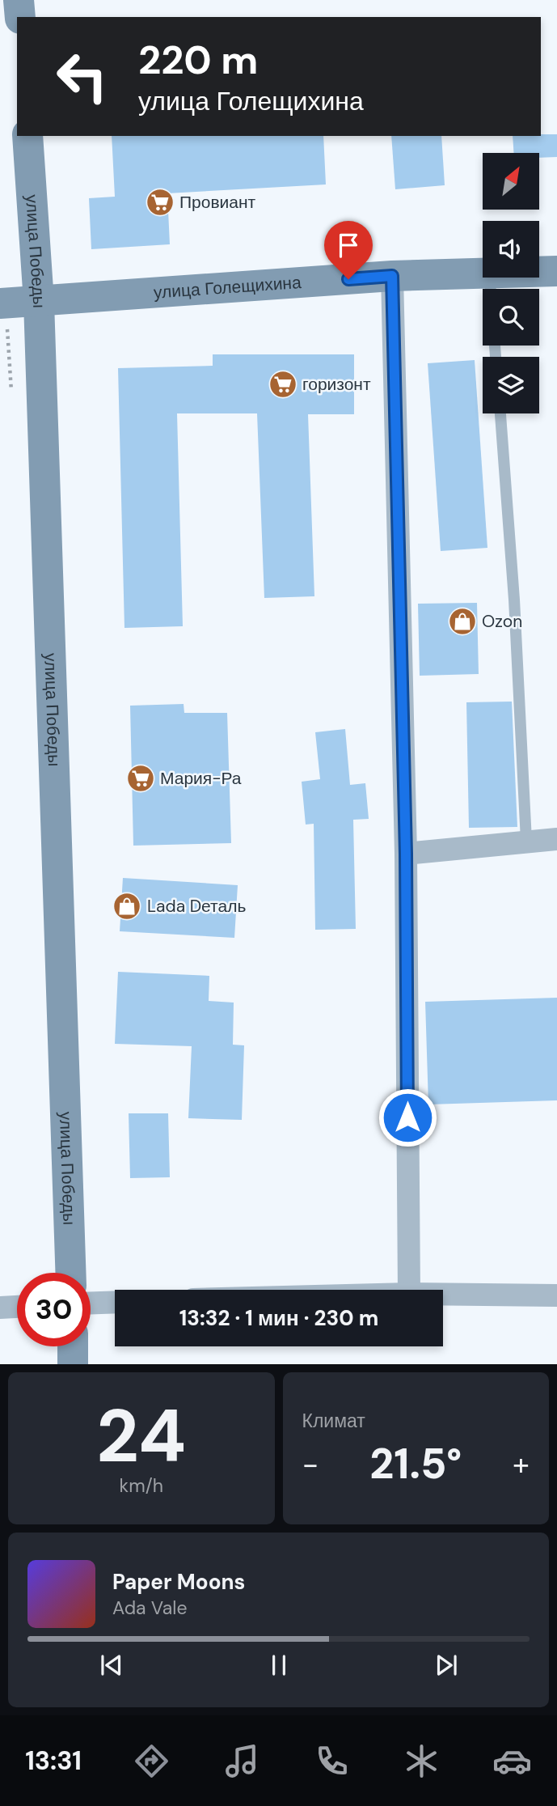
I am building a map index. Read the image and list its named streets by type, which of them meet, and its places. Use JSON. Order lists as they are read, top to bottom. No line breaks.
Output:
{"streets":{"street":["улица Победы","улица Голещихина"]},"crossings":[["улица Победы","улица Голещихина"]],"places":{"supermarket":["Провиант","горизонт","Мария-Ра"],"shop":["Ozon","Lada Dеталь"]},"north":"top right","page":{"turn":["220 m","улица Голещихина"],"limit":"30","trip":"13:32 · 1 мин · 230 m","tile":[["24","km/h"],"Климат"],"heat":["−","21.5°","+"],"song":["Paper Moons","Ada Vale"],"tabs":"13:31"}}
